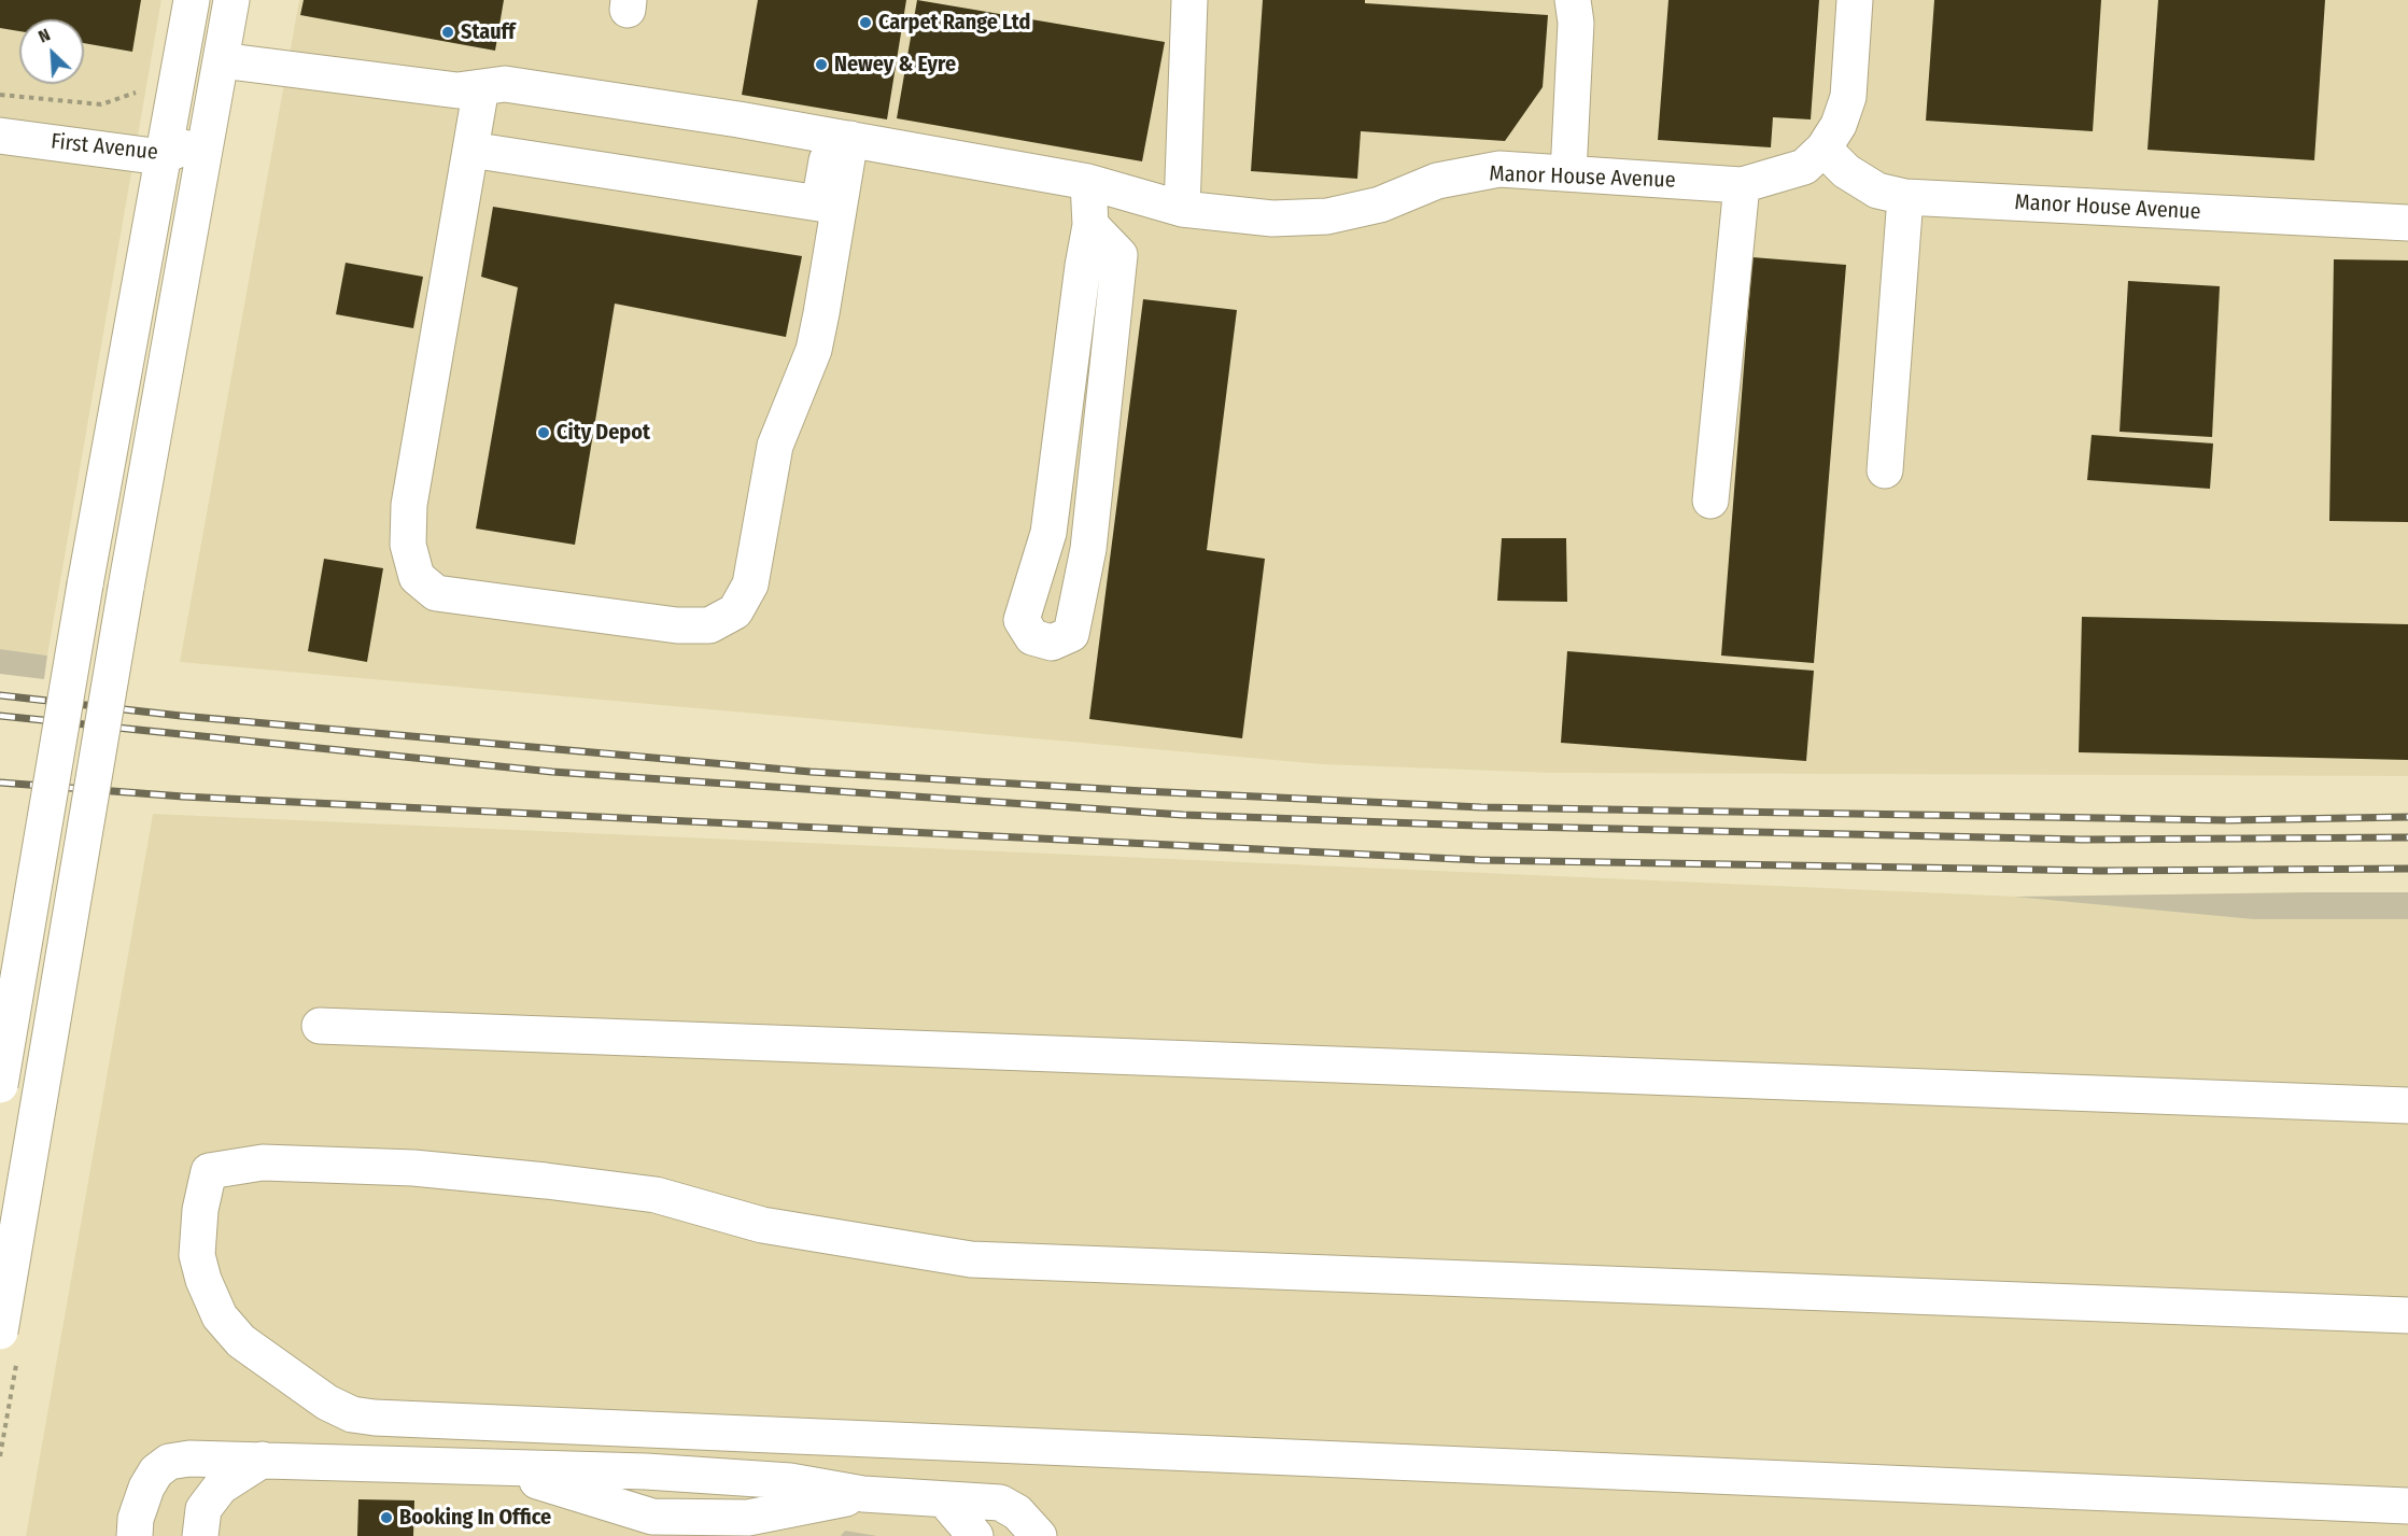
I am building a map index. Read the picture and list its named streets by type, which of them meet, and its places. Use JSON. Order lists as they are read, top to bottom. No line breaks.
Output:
{"streets":{"street":["First Avenue","Manor House Avenue"]},"places":["Carpet Range Ltd","Stauff","Newey & Eyre","City Depot","Booking In Office"],"north":"top left"}
